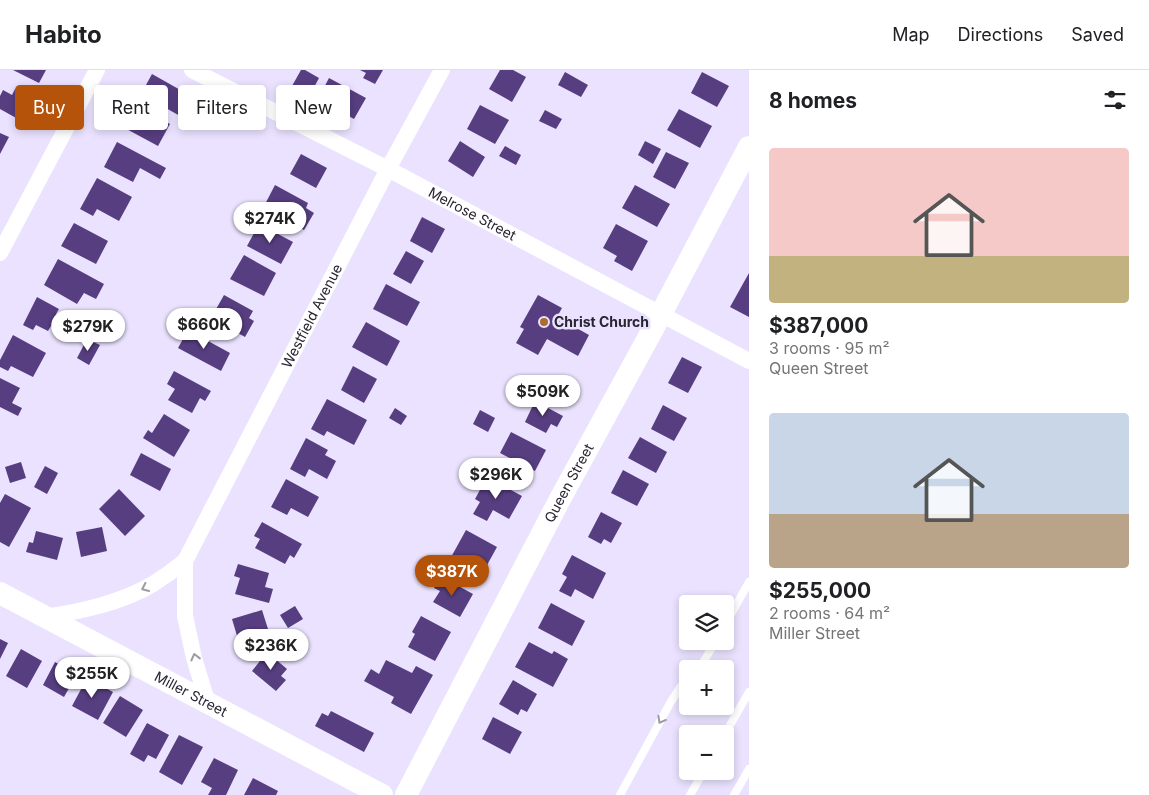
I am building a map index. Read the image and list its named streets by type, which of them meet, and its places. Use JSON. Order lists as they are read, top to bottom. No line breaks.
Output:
{"streets":{"street":["Melrose Street","Westfield Avenue","Queen Street","Miller Street"]},"crossings":[["Melrose Street","Westfield Avenue"],["Melrose Street","Queen Street"],["Westfield Avenue","Miller Street"]],"places":["Christ Church"],"page":{"header":"Habito","nav":["Map","Directions","Saved"],"heading":"8 homes","chip":["Buy","Rent","Filters","New"],"list":[{"name":"$387,000","note":"3 rooms · 95 m² · Queen Street"},{"name":"$255,000","note":"2 rooms · 64 m² · Miller Street"}],"price":["$274K","$660K","$279K","$509K","$296K","$387K","$236K","$255K"],"map_buttons":["+","−"]}}
